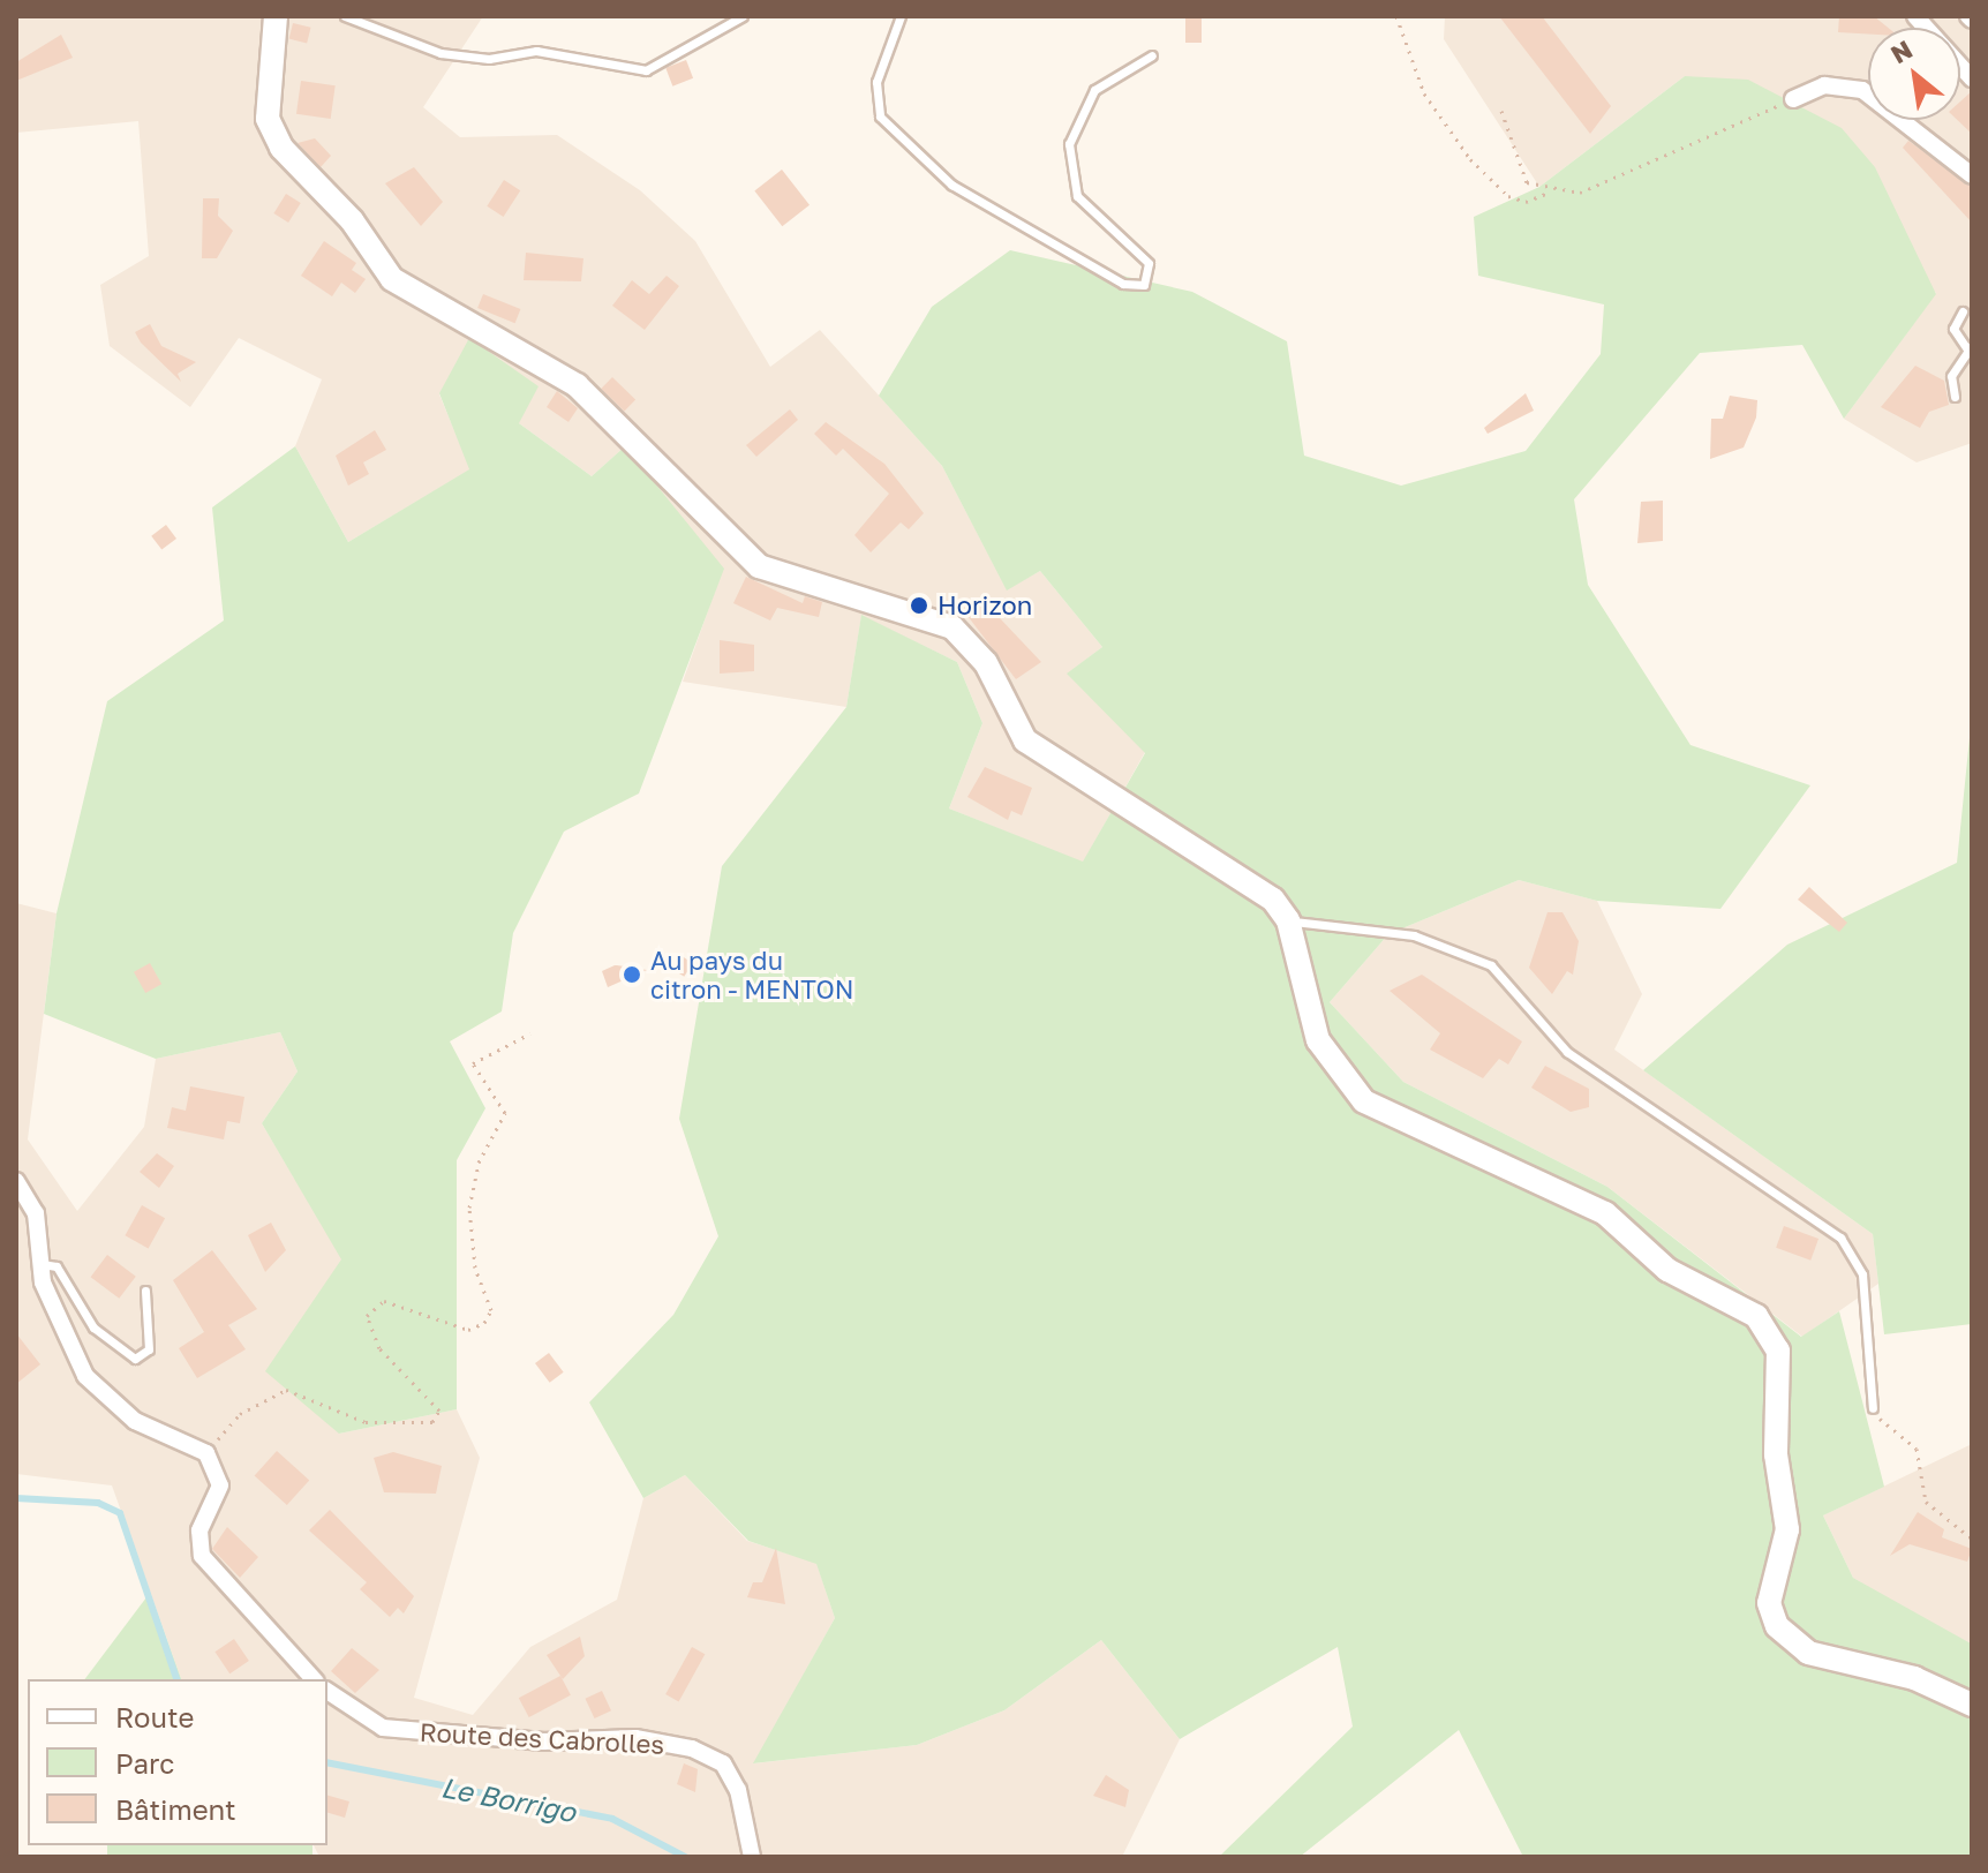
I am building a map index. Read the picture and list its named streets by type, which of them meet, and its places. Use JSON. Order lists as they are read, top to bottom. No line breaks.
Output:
{"streets":{"street":["Route des Cabrolles"]},"water":["Le Borrigo"],"places":["Horizon","Au pays du citron - MENTON"],"legend":["Route","Parc","Bâtiment"],"north":"top left"}
